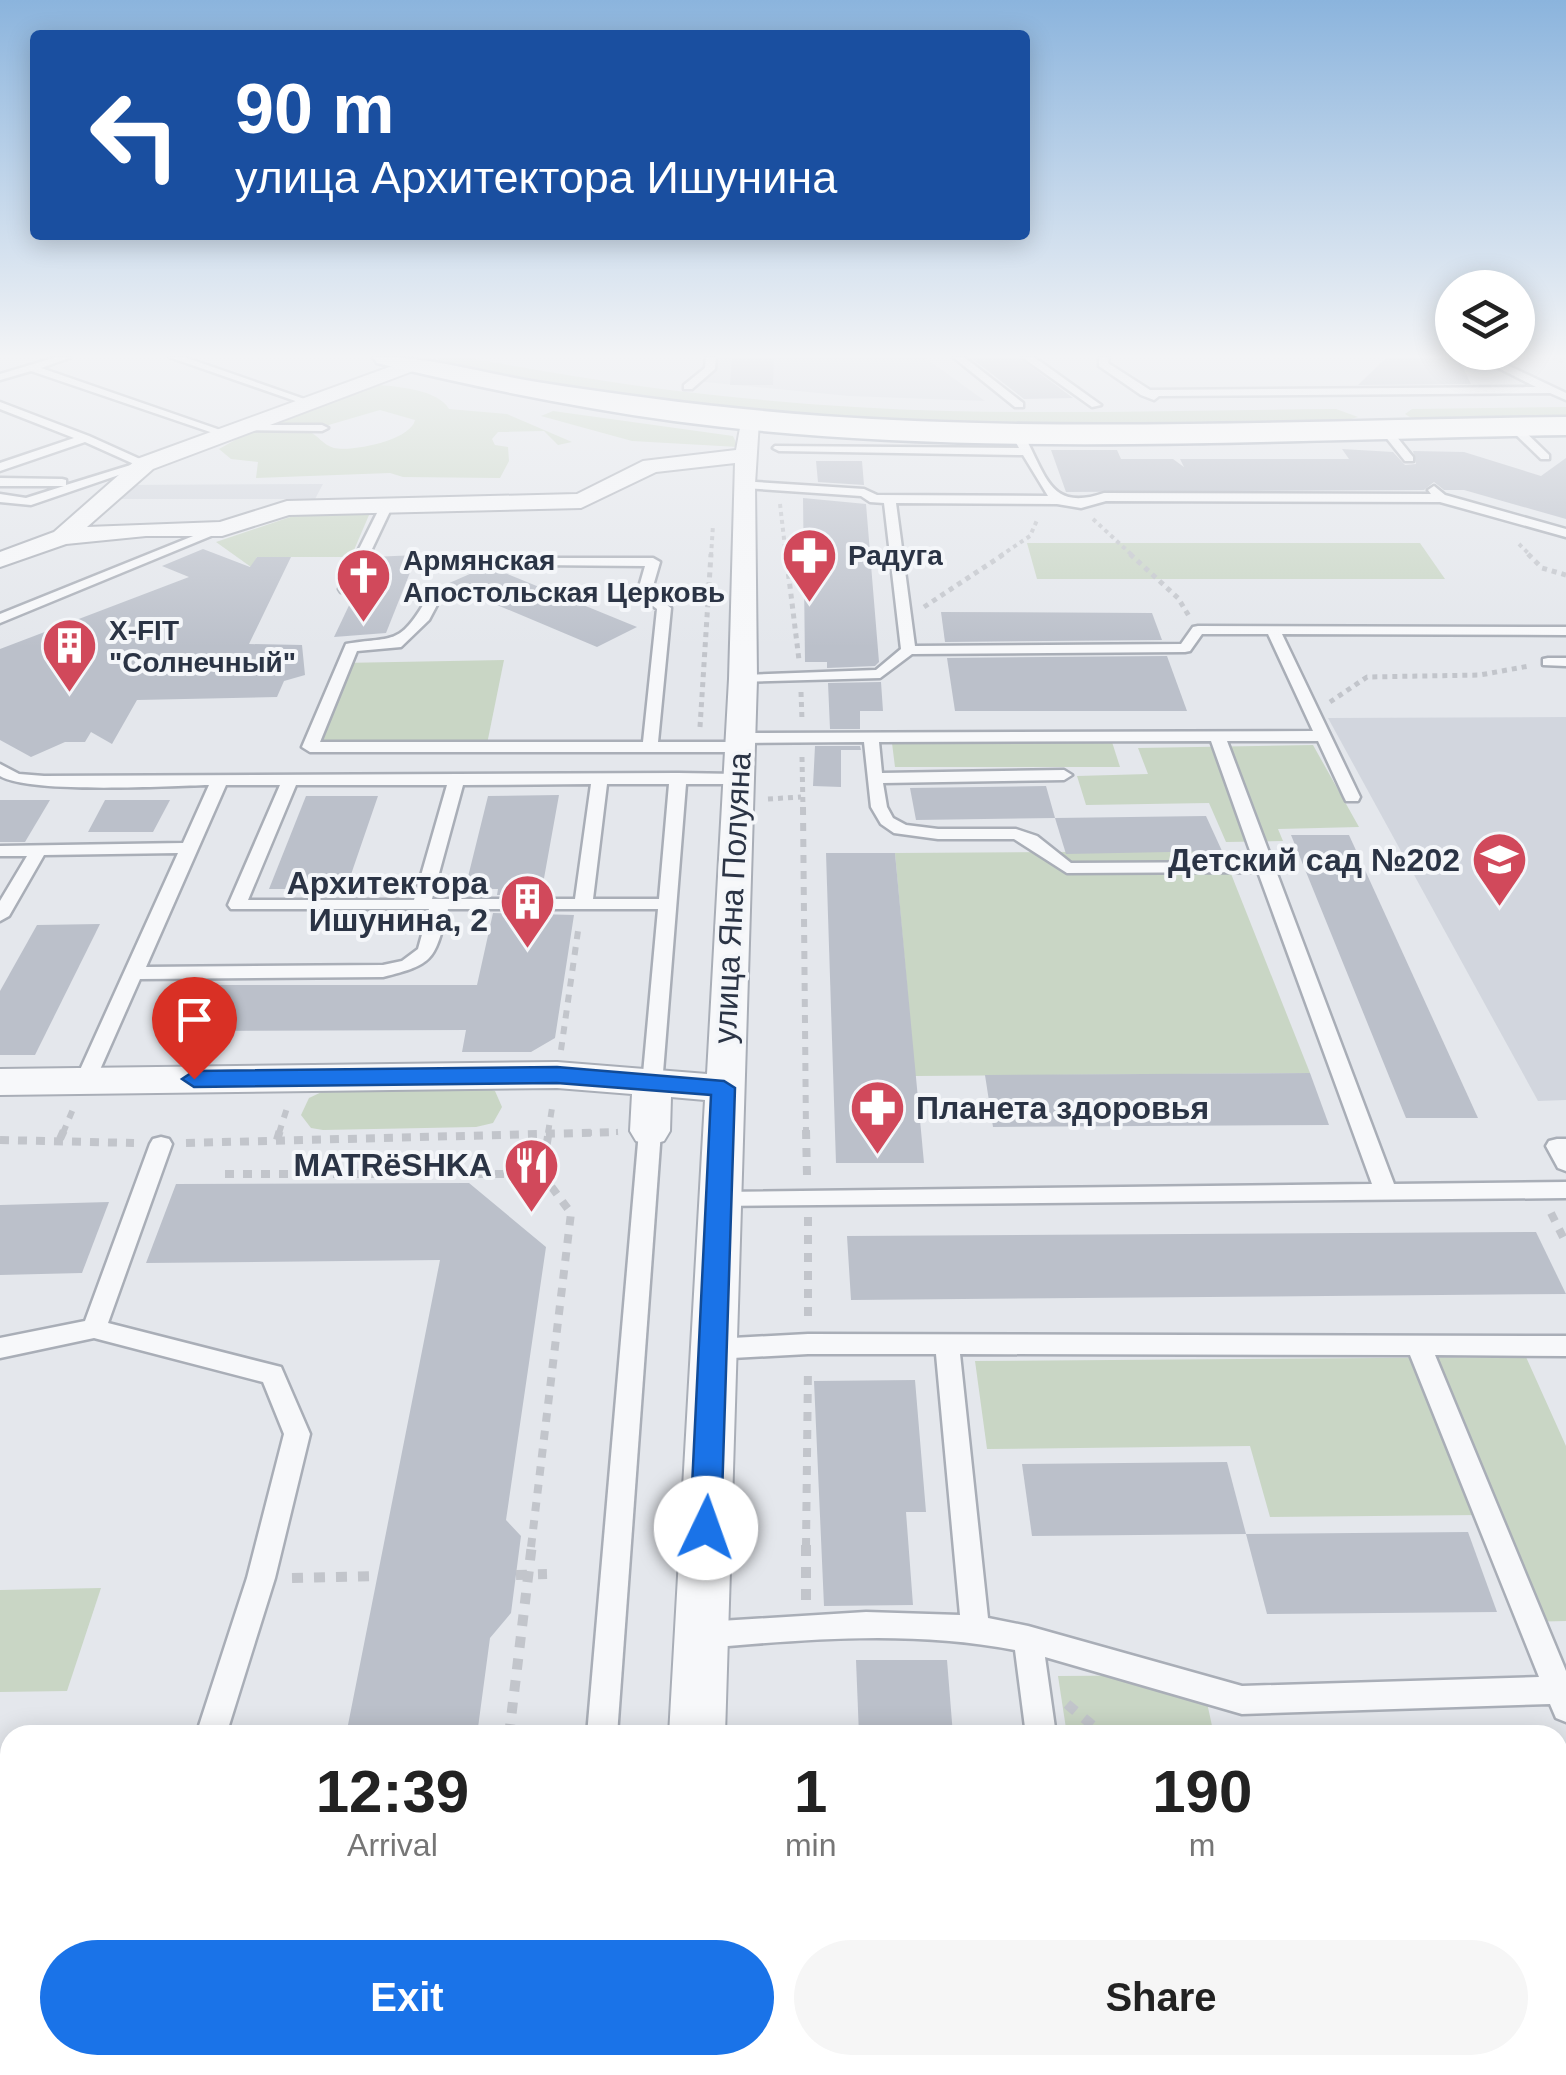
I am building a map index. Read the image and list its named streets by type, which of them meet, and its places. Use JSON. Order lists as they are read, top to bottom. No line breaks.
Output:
{"streets":{"street":["улица Яна Полуяна"]},"places":{"pharmacy":["Радуга","Планета здоровья"],"church":["Армянская Апостольская Церковь"],"building":["X-FIT \"Солнечный\"","Архитектора Ишунина, 2"],"school or university":["Детский сад №202"],"restaurant":["MATRёSHKA"]},"page":{"turn":["90 m","улица Архитектора Ишунина"],"eta":["12:39","Arrival","1","min","190","m"],"buttons":["Exit","Share"]}}
